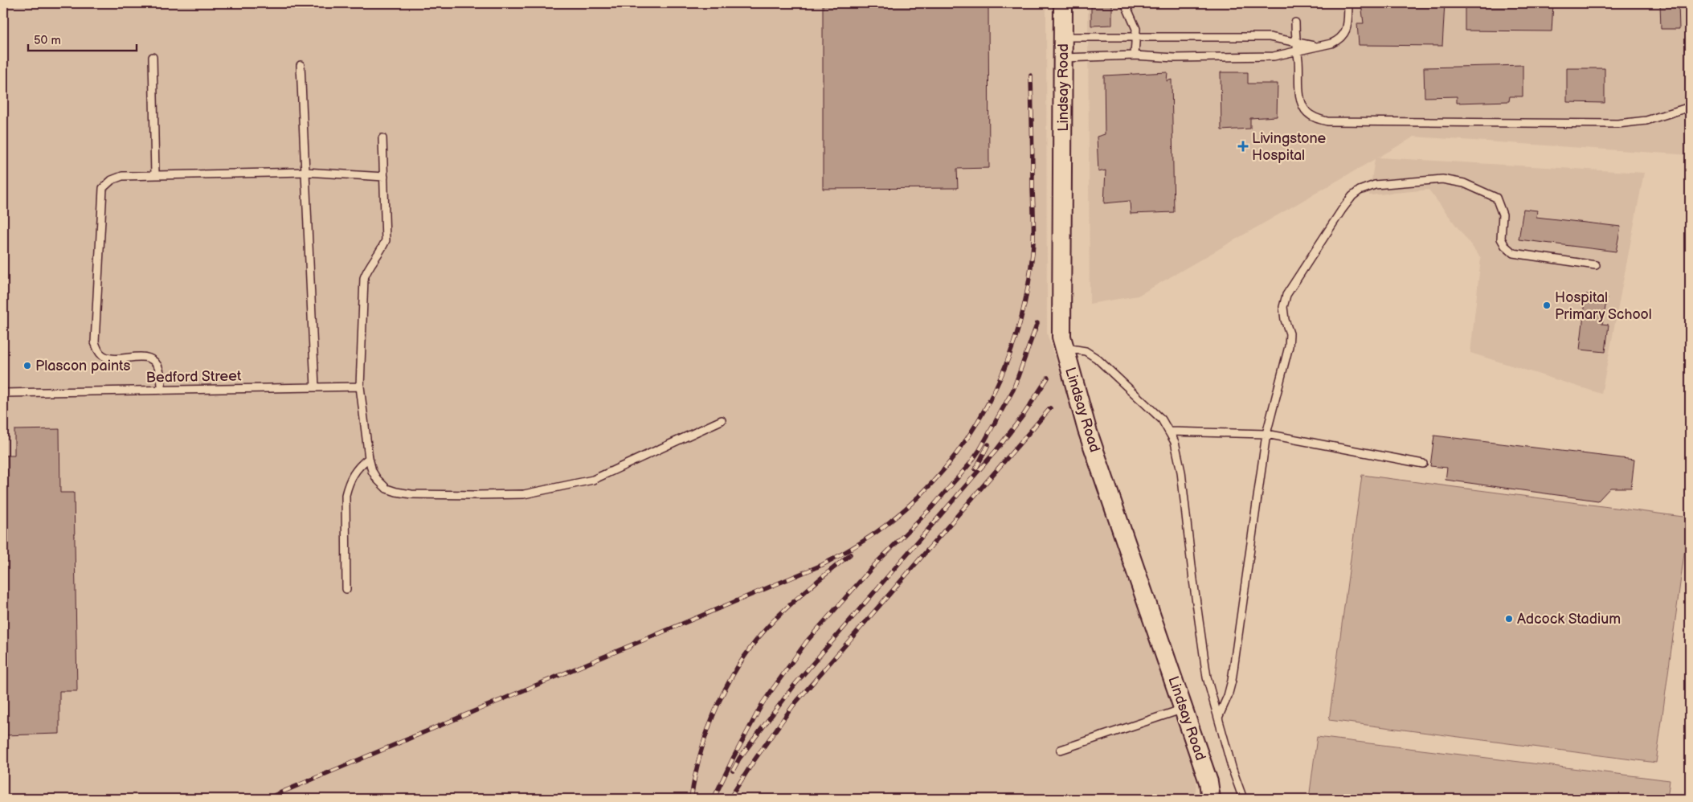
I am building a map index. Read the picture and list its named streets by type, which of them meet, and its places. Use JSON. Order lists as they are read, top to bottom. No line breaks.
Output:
{"streets":{"street":["Lindsay Road"],"lane":["Bedford Street"]},"places":{"health":["Livingstone Hospital"],"other":["Hospital Primary School","Plascon paints","Adcock Stadium"]},"scale_bar":"50 m"}
